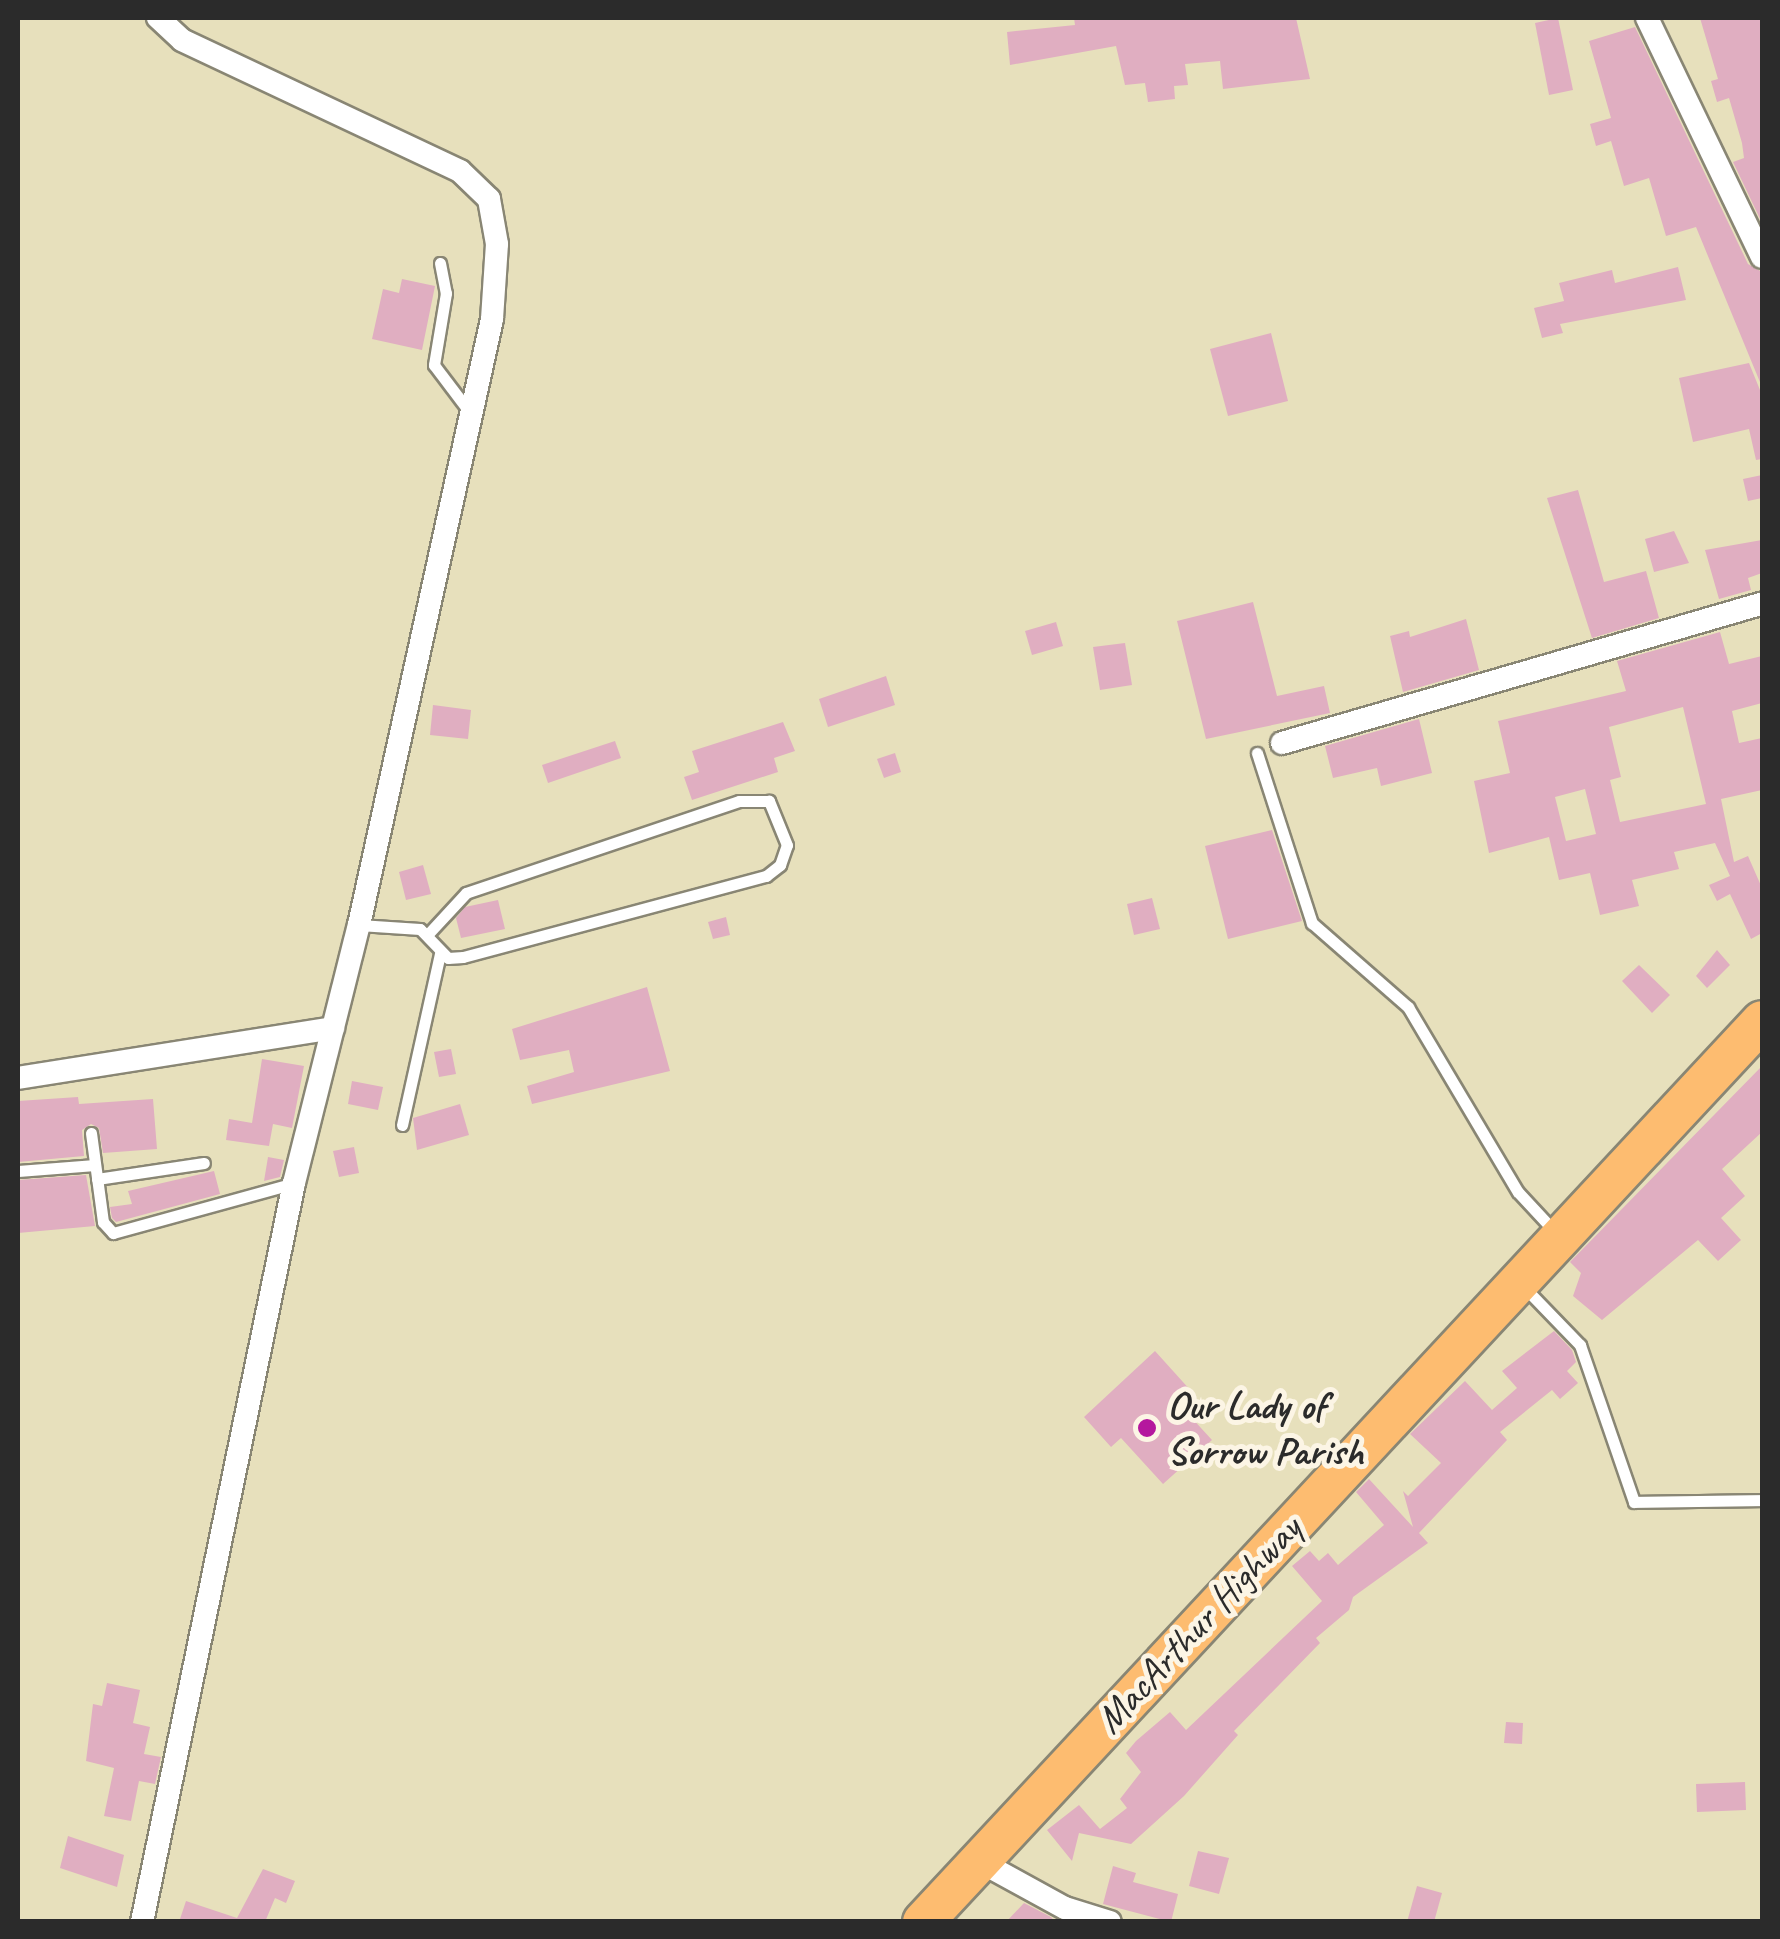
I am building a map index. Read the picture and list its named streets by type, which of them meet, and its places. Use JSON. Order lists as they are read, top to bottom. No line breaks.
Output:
{"streets":{"highway":["MacArthur Highway"]},"places":["Our Lady of Sorrow Parish"]}
